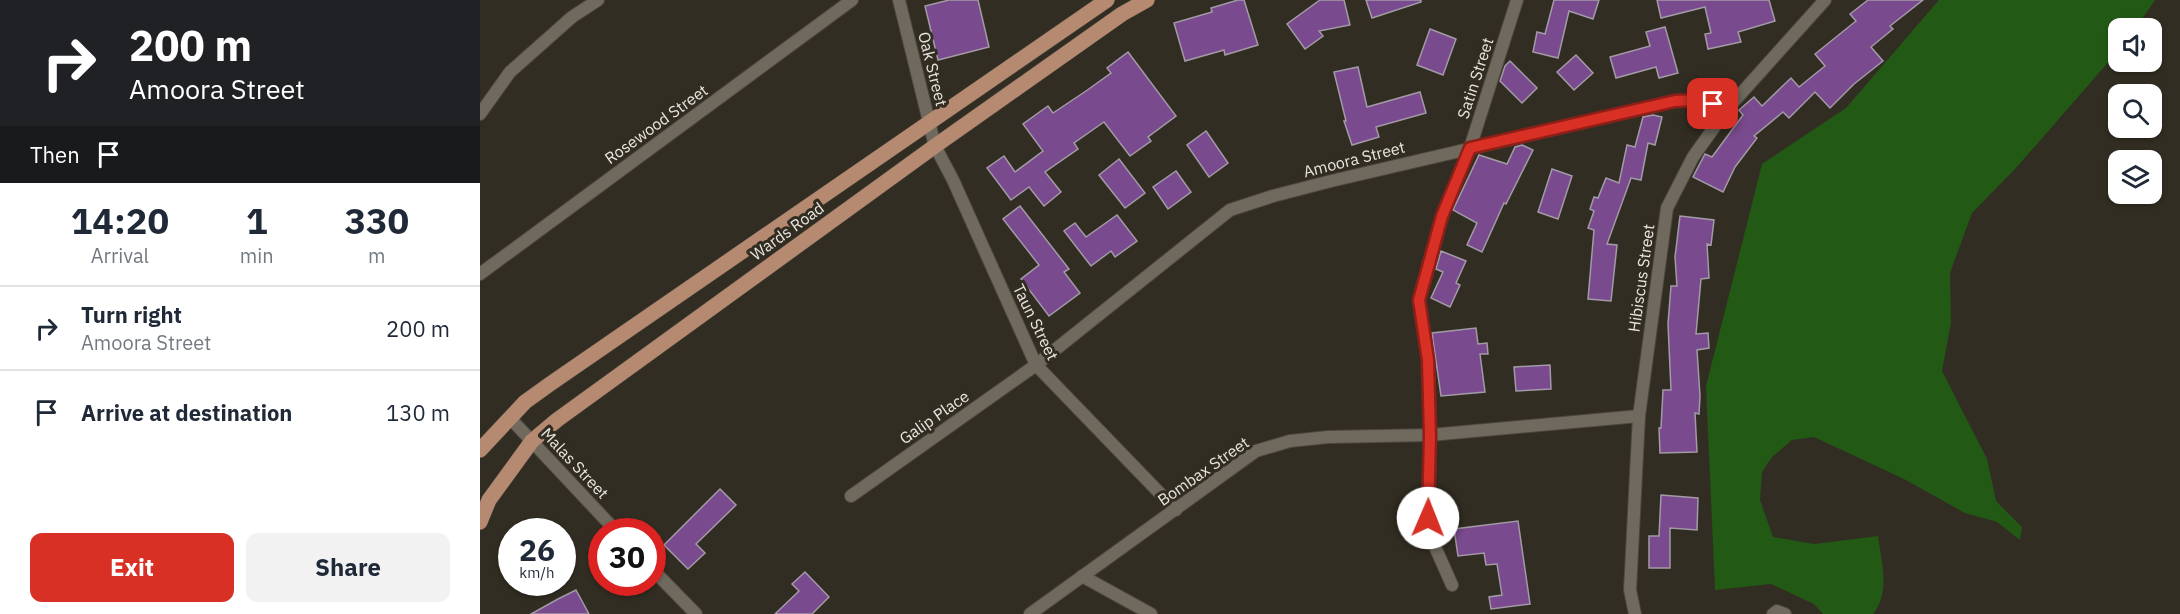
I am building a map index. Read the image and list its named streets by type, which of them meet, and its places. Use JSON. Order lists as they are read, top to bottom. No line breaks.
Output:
{"streets":{"main road":["Wards Road"],"street":["Oak Street","Satin Street","Rosewood Street","Amoora Street","Hibiscus Street","Taun Street","Galip Place","Malas Street","Bombax Street"]},"crossings":[["Oak Street","Wards Road"],["Oak Street","Taun Street"],["Satin Street","Amoora Street"],["Satin Street","Bombax Street"],["Amoora Street","Hibiscus Street"],["Amoora Street","Taun Street"],["Amoora Street","Galip Place"],["Wards Road","Taun Street"],["Wards Road","Malas Street"],["Hibiscus Street","Bombax Street"],["Taun Street","Galip Place"],["Taun Street","Bombax Street"]],"page":{"turn":["200 m","Amoora Street"],"then":"Then","eta":["14:20","Arrival","1","min","330","m"],"list":[{"name":"Turn right","note":"Amoora Street","value":"200 m"},{"name":"Arrive at destination","value":"130 m"}],"speed":"26 km/h","limit":"30","buttons":["Exit","Share"]}}
